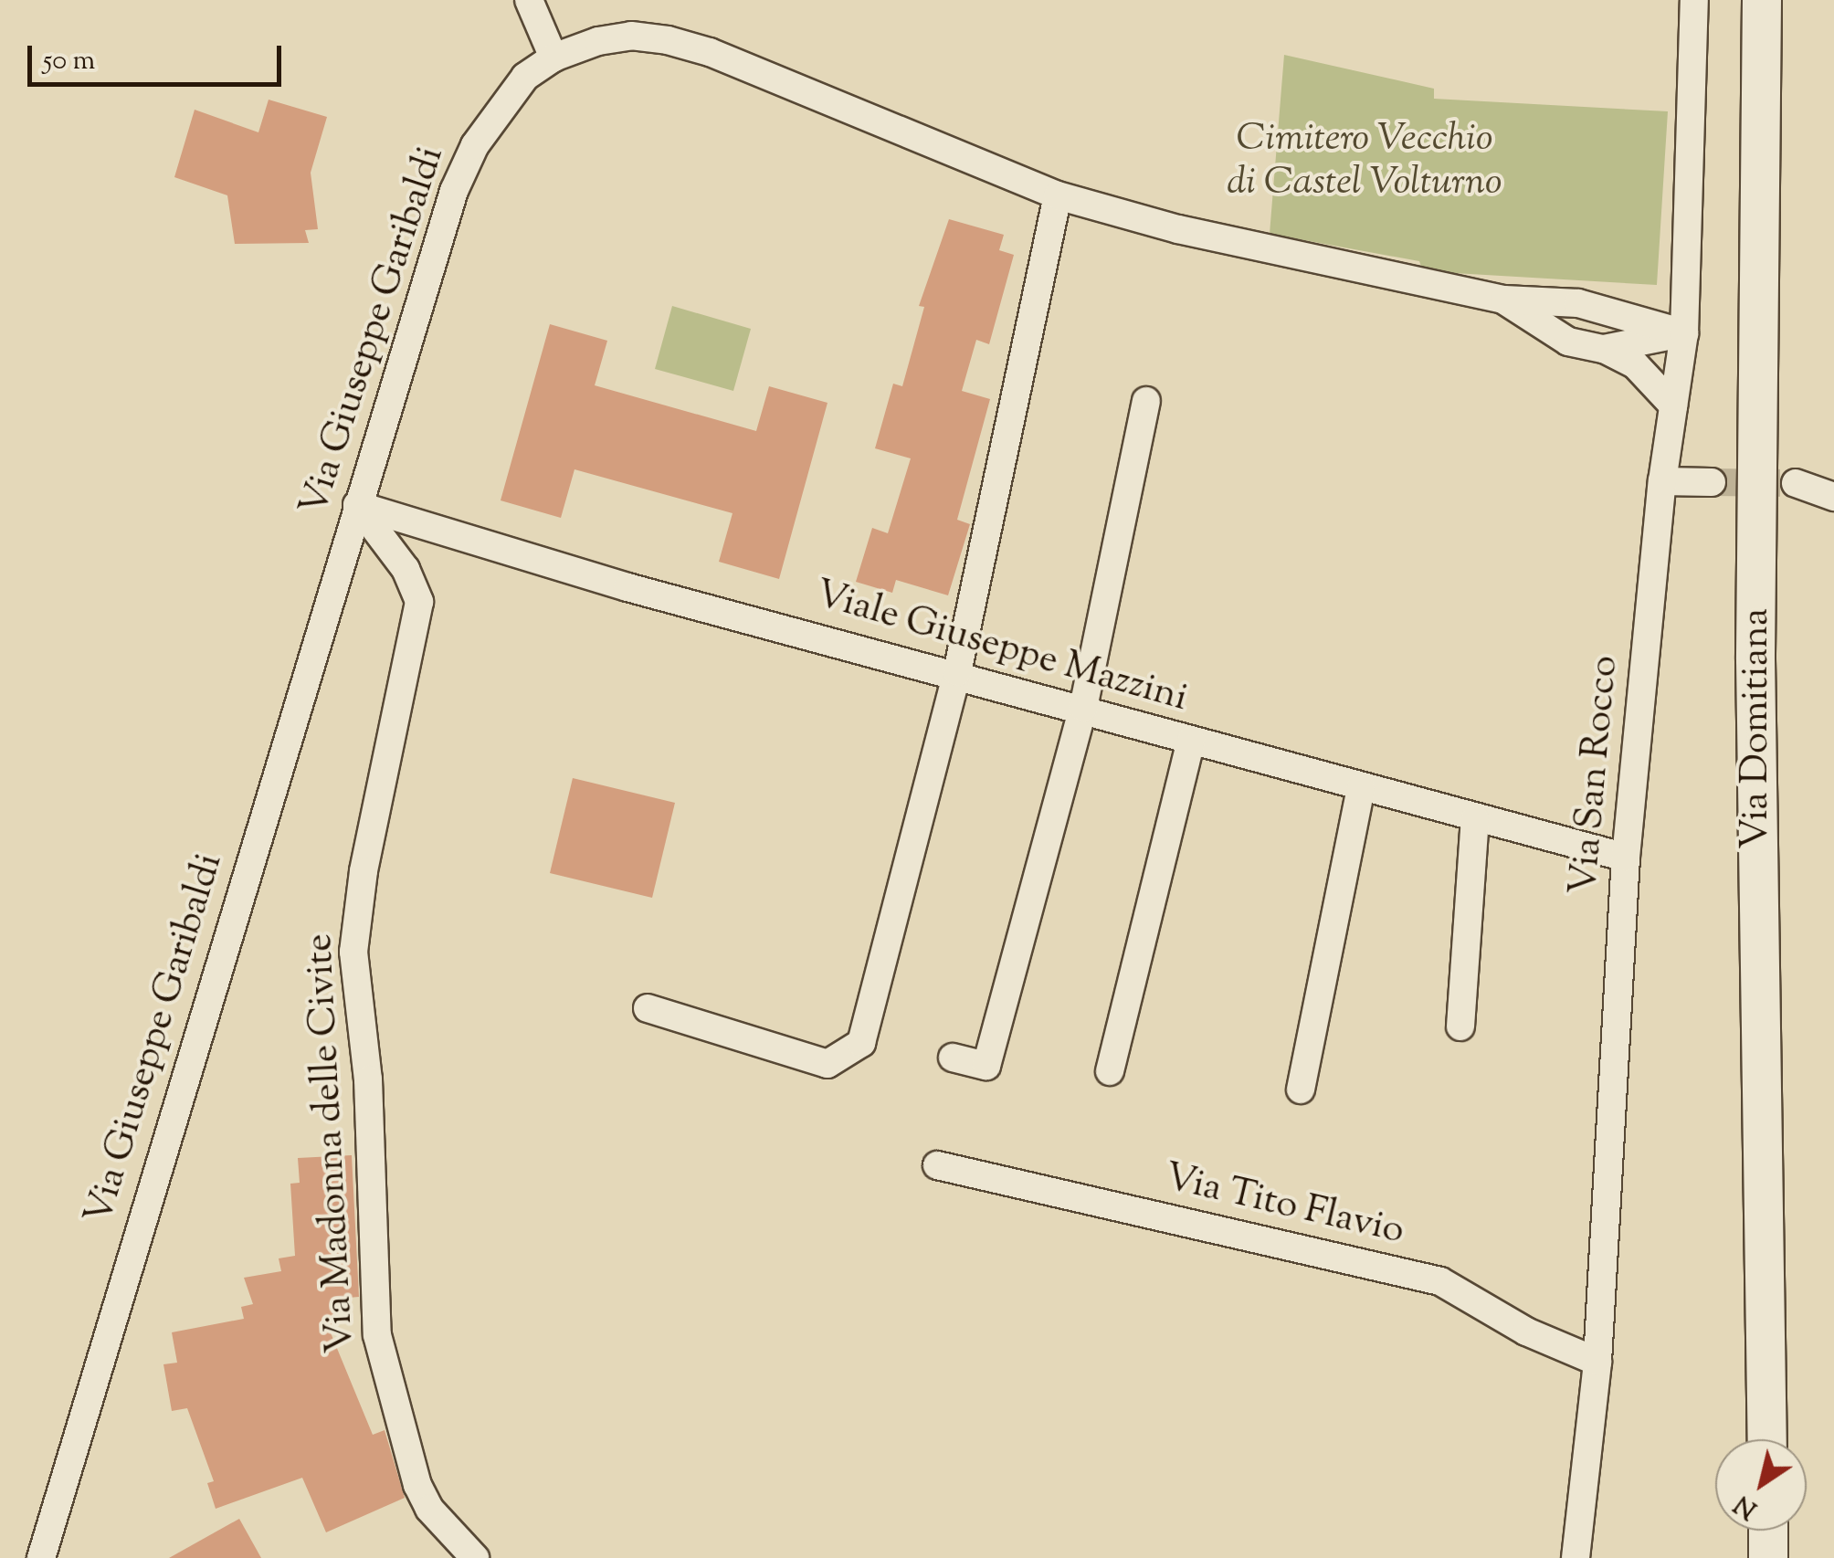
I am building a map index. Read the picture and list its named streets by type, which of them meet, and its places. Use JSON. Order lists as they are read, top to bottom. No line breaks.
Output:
{"streets":{"street":["Via Giuseppe Garibaldi","Viale Giuseppe Mazzini","Via Domitiana","Via San Rocco","Via Madonna delle Civite","Via Tito Flavio"]},"crossings":[["Via Giuseppe Garibaldi","Viale Giuseppe Mazzini"],["Via Giuseppe Garibaldi","Via San Rocco"],["Via Giuseppe Garibaldi","Via Madonna delle Civite"],["Viale Giuseppe Mazzini","Via San Rocco"],["Viale Giuseppe Mazzini","Via Madonna delle Civite"],["Via San Rocco","Via Tito Flavio"]],"parks":["Cimitero Vecchio di Castel Volturno"],"scale_bar":"50 m","north":"bottom left"}
